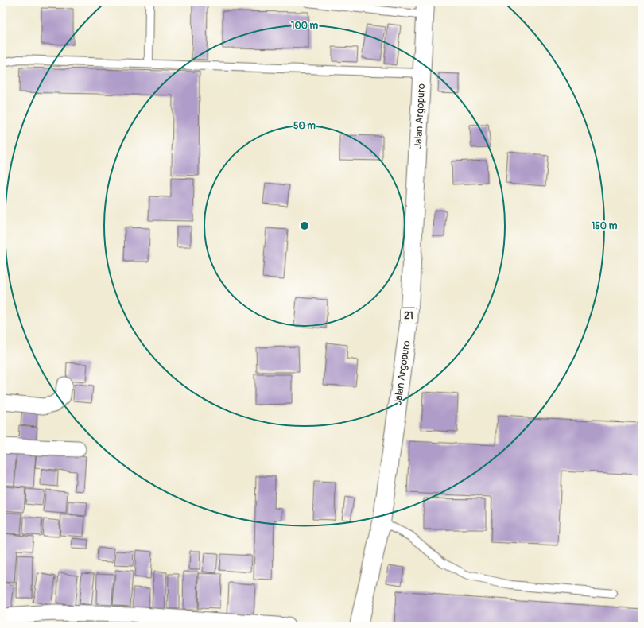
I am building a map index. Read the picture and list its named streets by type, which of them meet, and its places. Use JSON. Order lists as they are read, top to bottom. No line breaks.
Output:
{"streets":{"highway":["Jalan Argopuro","21"]},"rings":["100 m","50 m","150 m"]}
